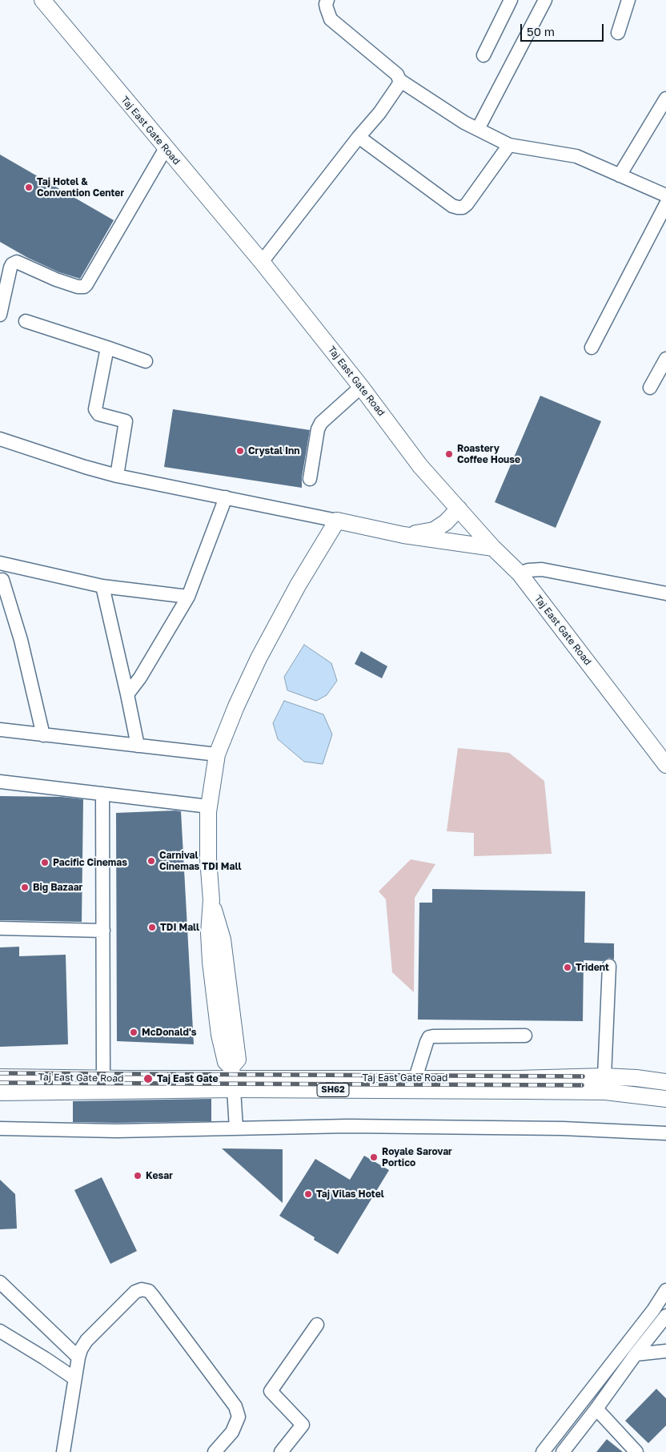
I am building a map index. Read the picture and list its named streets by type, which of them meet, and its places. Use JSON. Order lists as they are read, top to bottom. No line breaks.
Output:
{"streets":{"main road":["Taj East Gate Road","SH62"]},"crossings":[["Taj East Gate Road","SH62"]],"places":["Taj Hotel & Convention Center","Crystal Inn","Roastery Coffee House","Carnival Cinemas TDI Mall","Pacific Cinemas","Big Bazaar","TDI Mall","Trident","McDonald's","Taj East Gate","Royale Sarovar Portico","Kesar","Taj Vilas Hotel"],"scale_bar":"50 m"}
